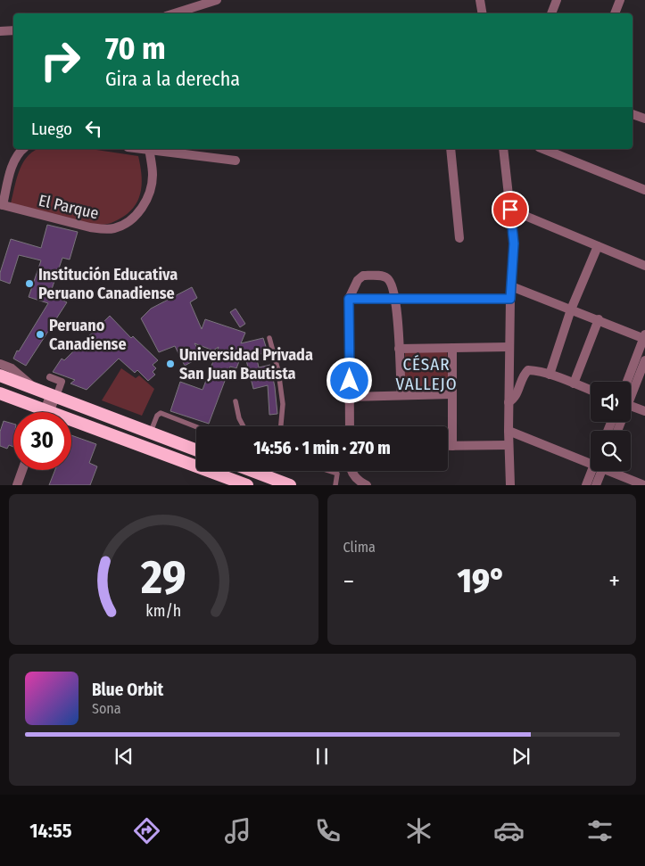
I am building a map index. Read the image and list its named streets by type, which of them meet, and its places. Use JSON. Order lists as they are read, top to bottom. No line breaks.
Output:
{"streets":{"street":["El Parque"]},"districts":["CÉSAR VALLEJO"],"places":["Institución Educativa Peruano Canadiense","Peruano Canadiense","Universidad Privada San Juan Bautista"],"page":{"turn":["70 m","Gira a la derecha"],"then":"Luego","limit":"30","trip":"14:56 · 1 min · 270 m","tile":"Clima","heat":["−","19°","+"],"song":["Blue Orbit","Sona"],"tabs":"14:55","gauge":["29","km/h"]}}
